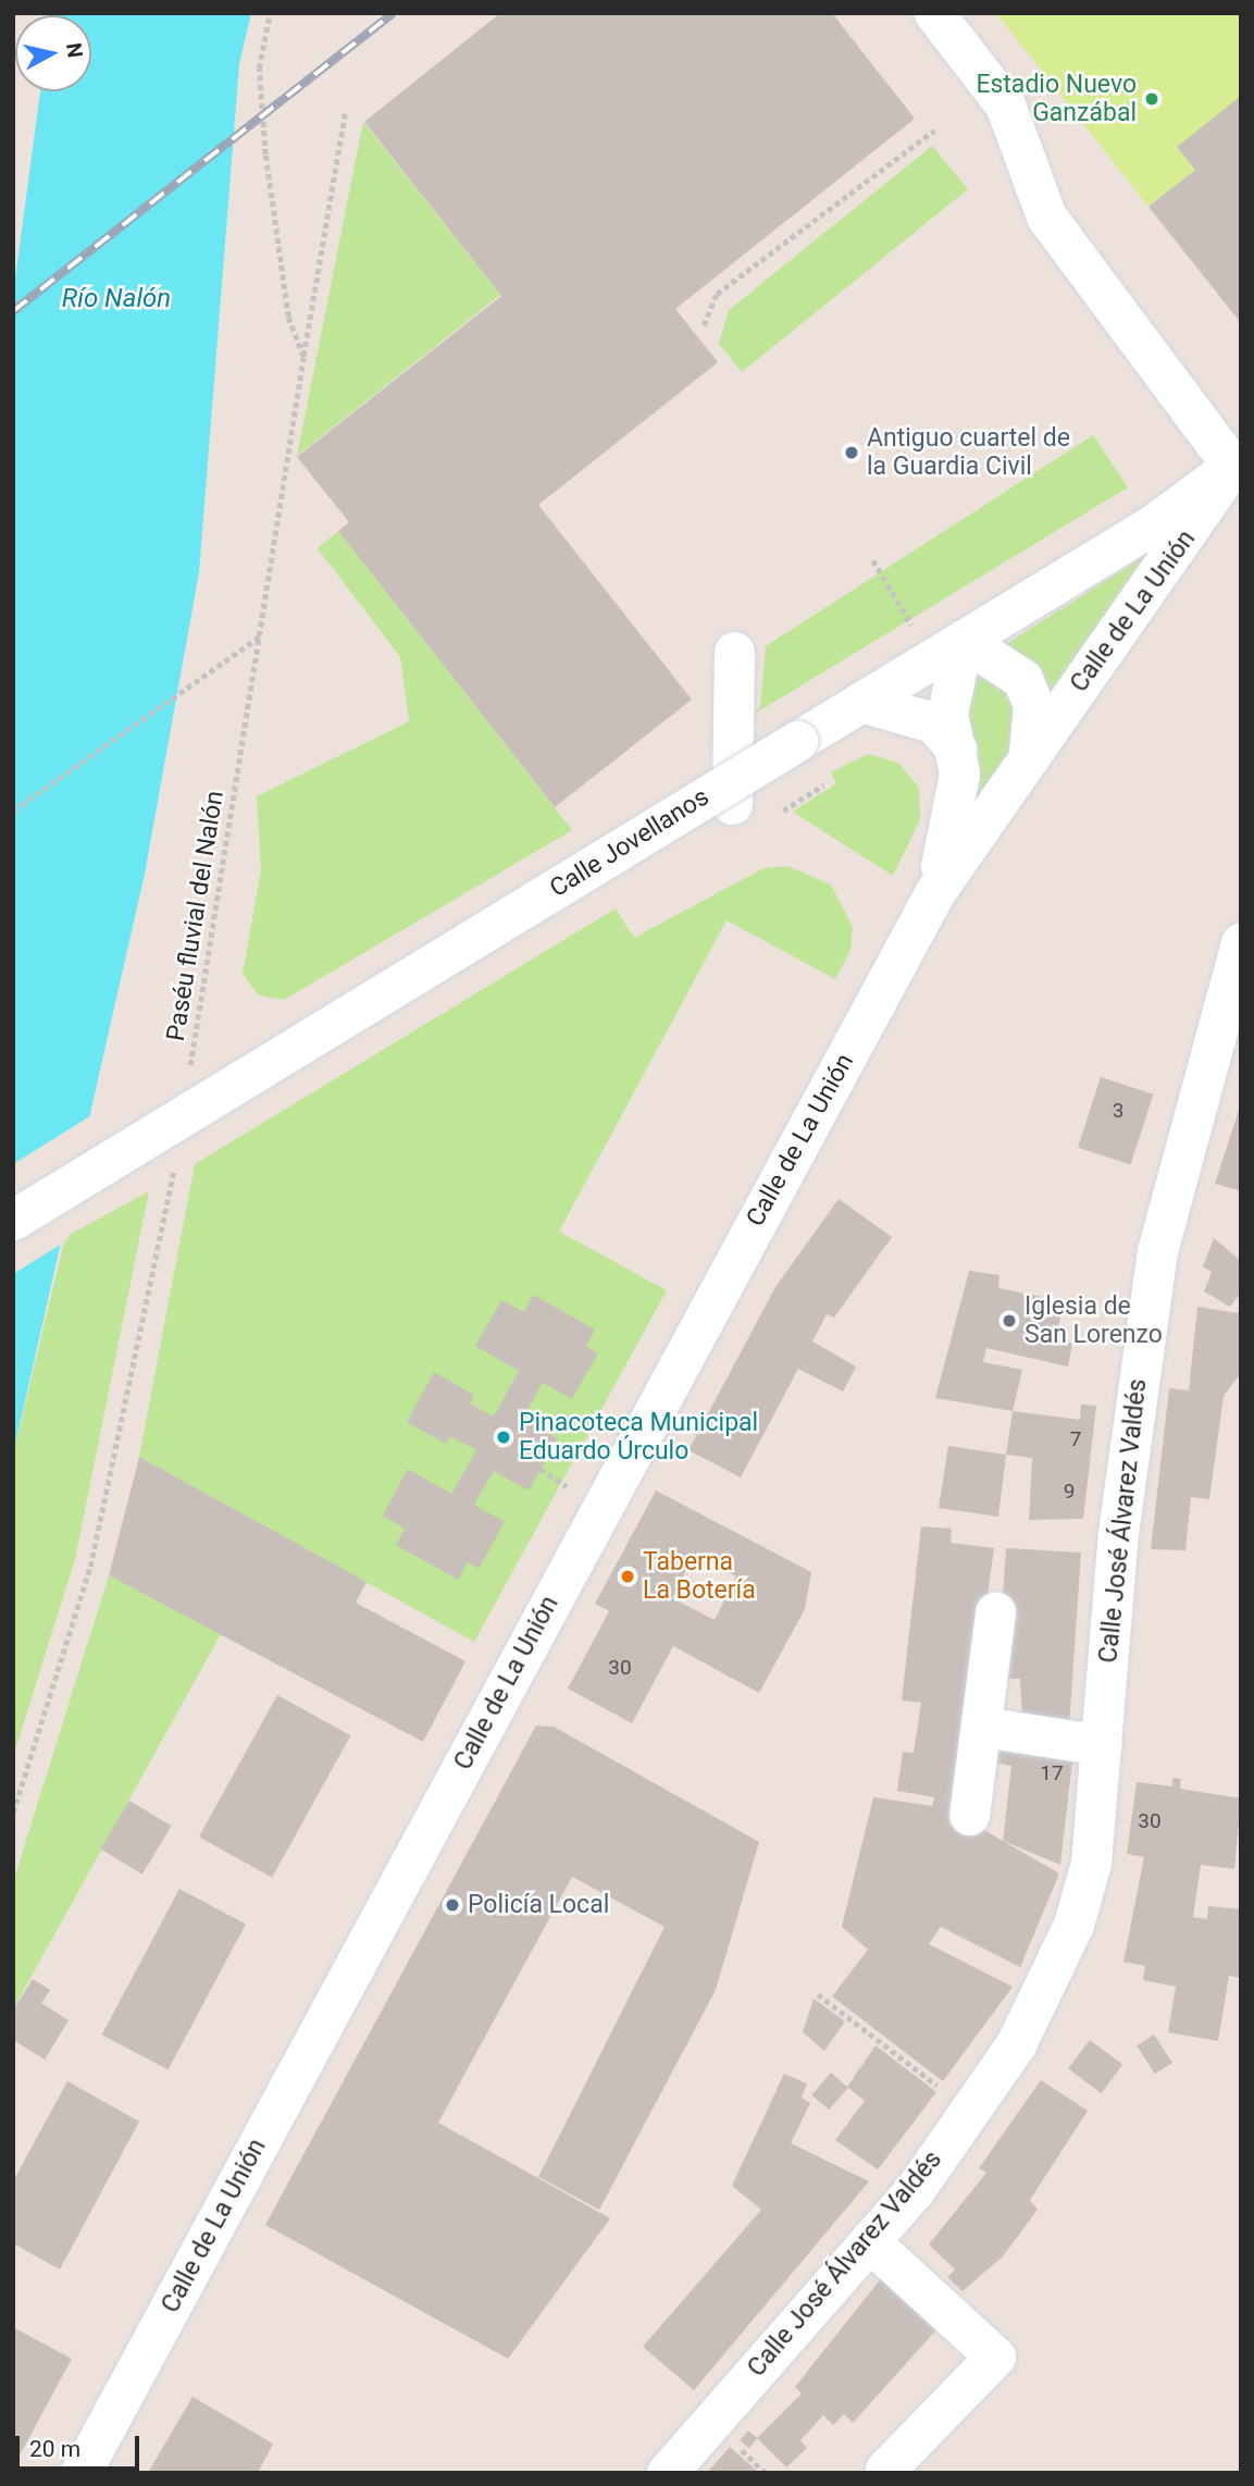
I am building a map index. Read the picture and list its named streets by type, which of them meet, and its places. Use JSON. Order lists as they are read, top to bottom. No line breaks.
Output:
{"streets":{"street":["Calle de La Unión","Calle Jovellanos","Calle José Álvarez Valdés"],"path":["Paséu fluvial del Nalón"]},"crossings":[["Calle de La Unión","Calle Jovellanos"]],"water":["Río Nalón"],"places":["Estadio Nuevo Ganzábal","Antiguo cuartel de la Guardia Civil","Iglesia de San Lorenzo","Pinacoteca Municipal Eduardo Úrculo","Taberna La Botería","Policía Local"],"house_numbers":["3","7","9","30","17","30"],"scale_bar":"20 m","north":"right"}
